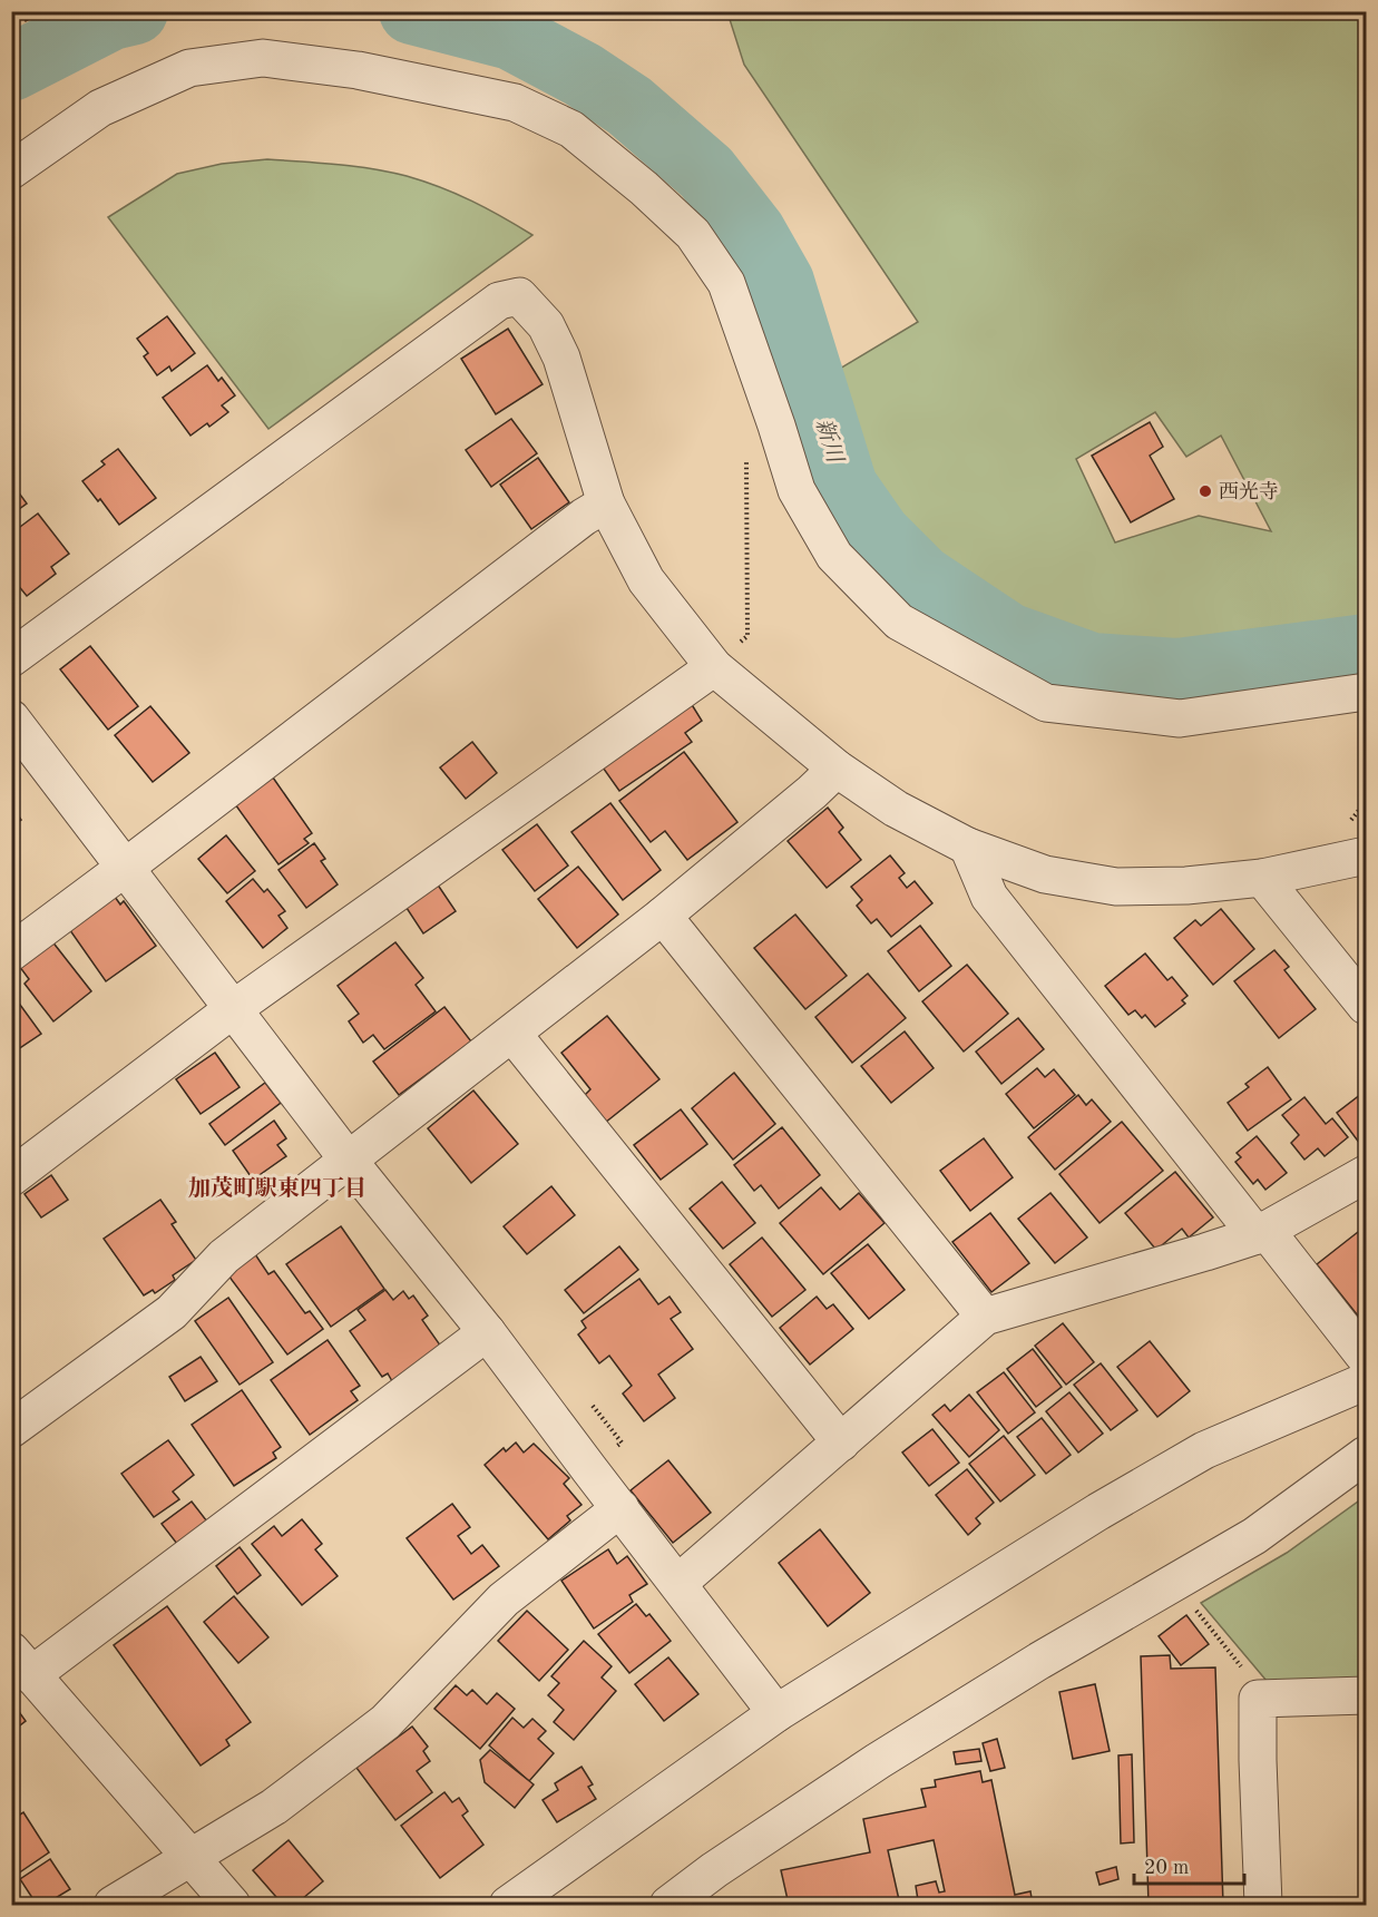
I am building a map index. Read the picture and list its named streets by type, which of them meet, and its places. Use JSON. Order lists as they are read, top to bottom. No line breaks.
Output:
{"districts":["加茂町駅東四丁目"],"water":["新川"],"places":["西光寺"],"scale_bar":"20 m"}
